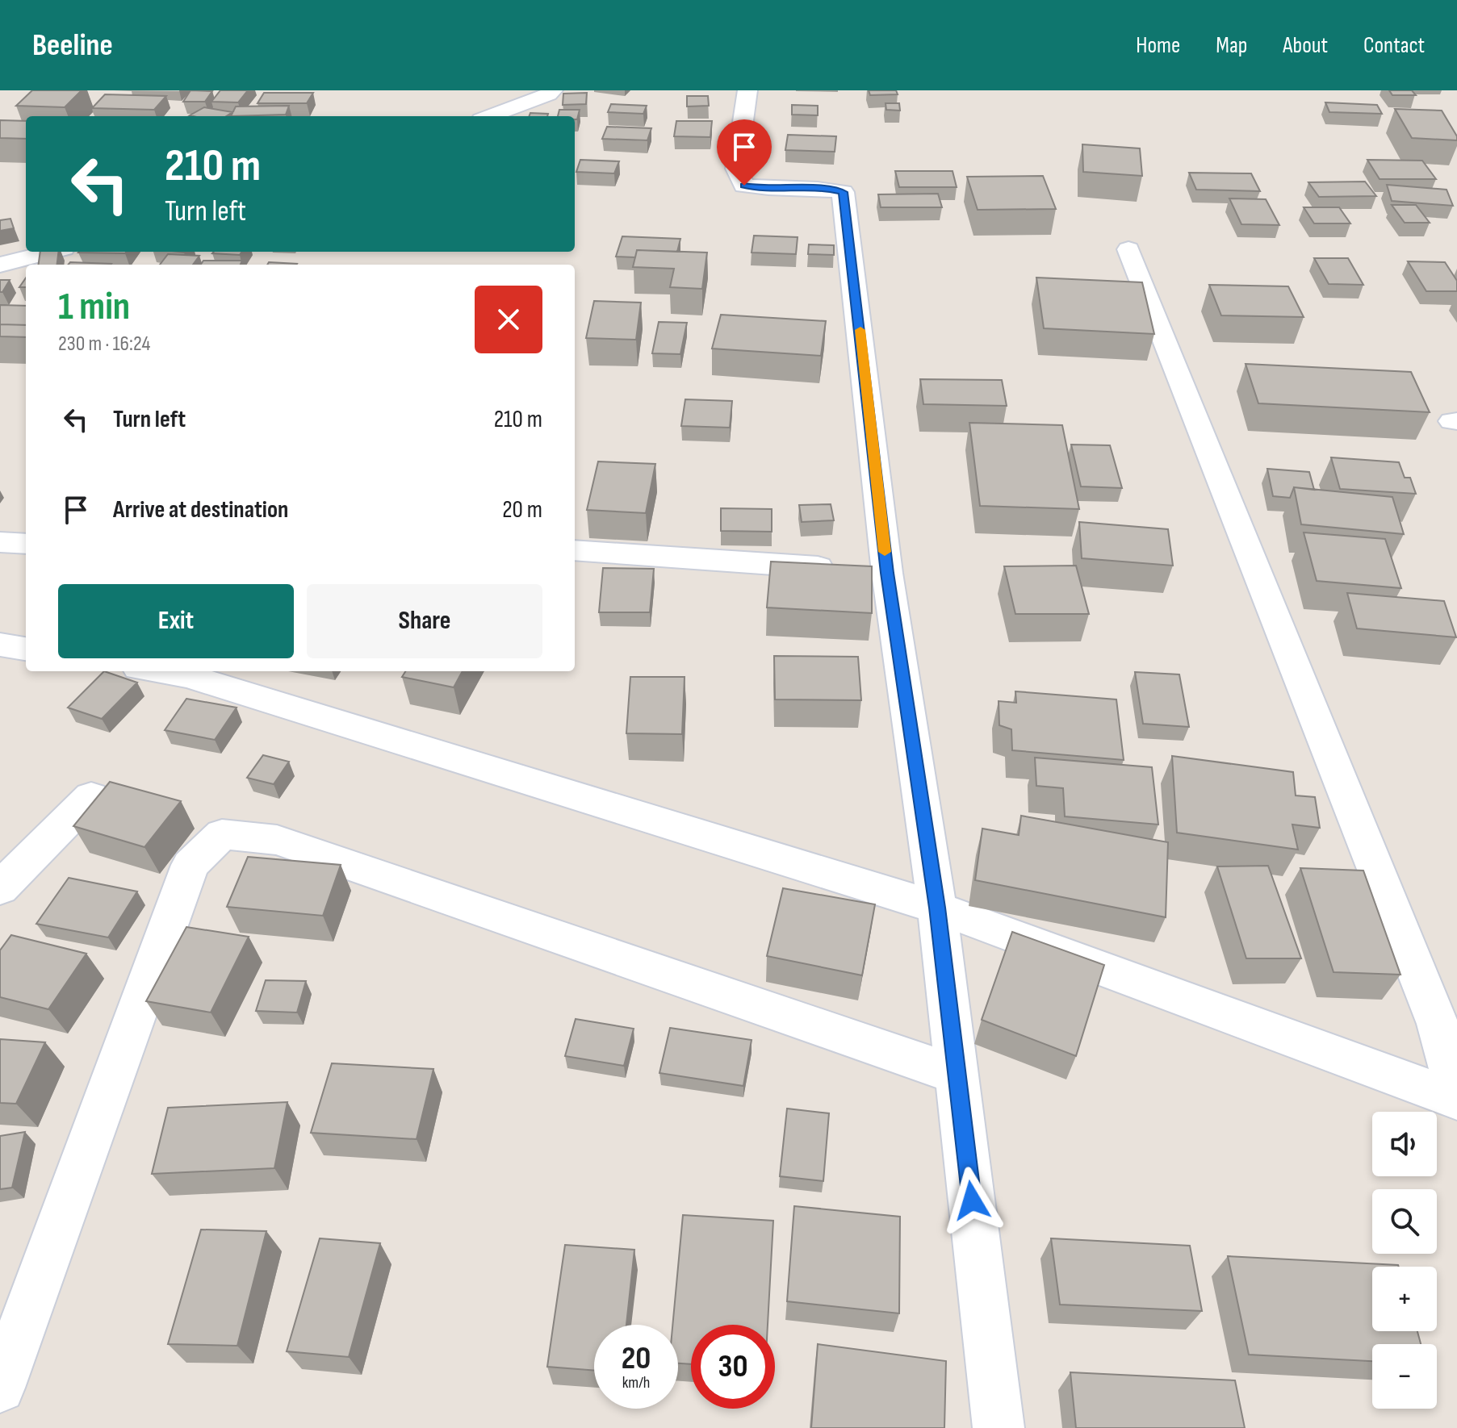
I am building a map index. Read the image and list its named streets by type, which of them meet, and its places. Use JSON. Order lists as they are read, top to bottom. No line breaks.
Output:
{"page":{"header":"Beeline","nav":["Home","Map","About","Contact"],"turn":["210 m","Turn left"],"heading":["1 min","230 m · 16:24"],"list":[{"name":"Turn left","value":"210 m"},{"name":"Arrive at destination","value":"20 m"}],"buttons":["Exit","Share"],"map_buttons":["+","−"],"speed":"20 km/h","limit":"30"}}
